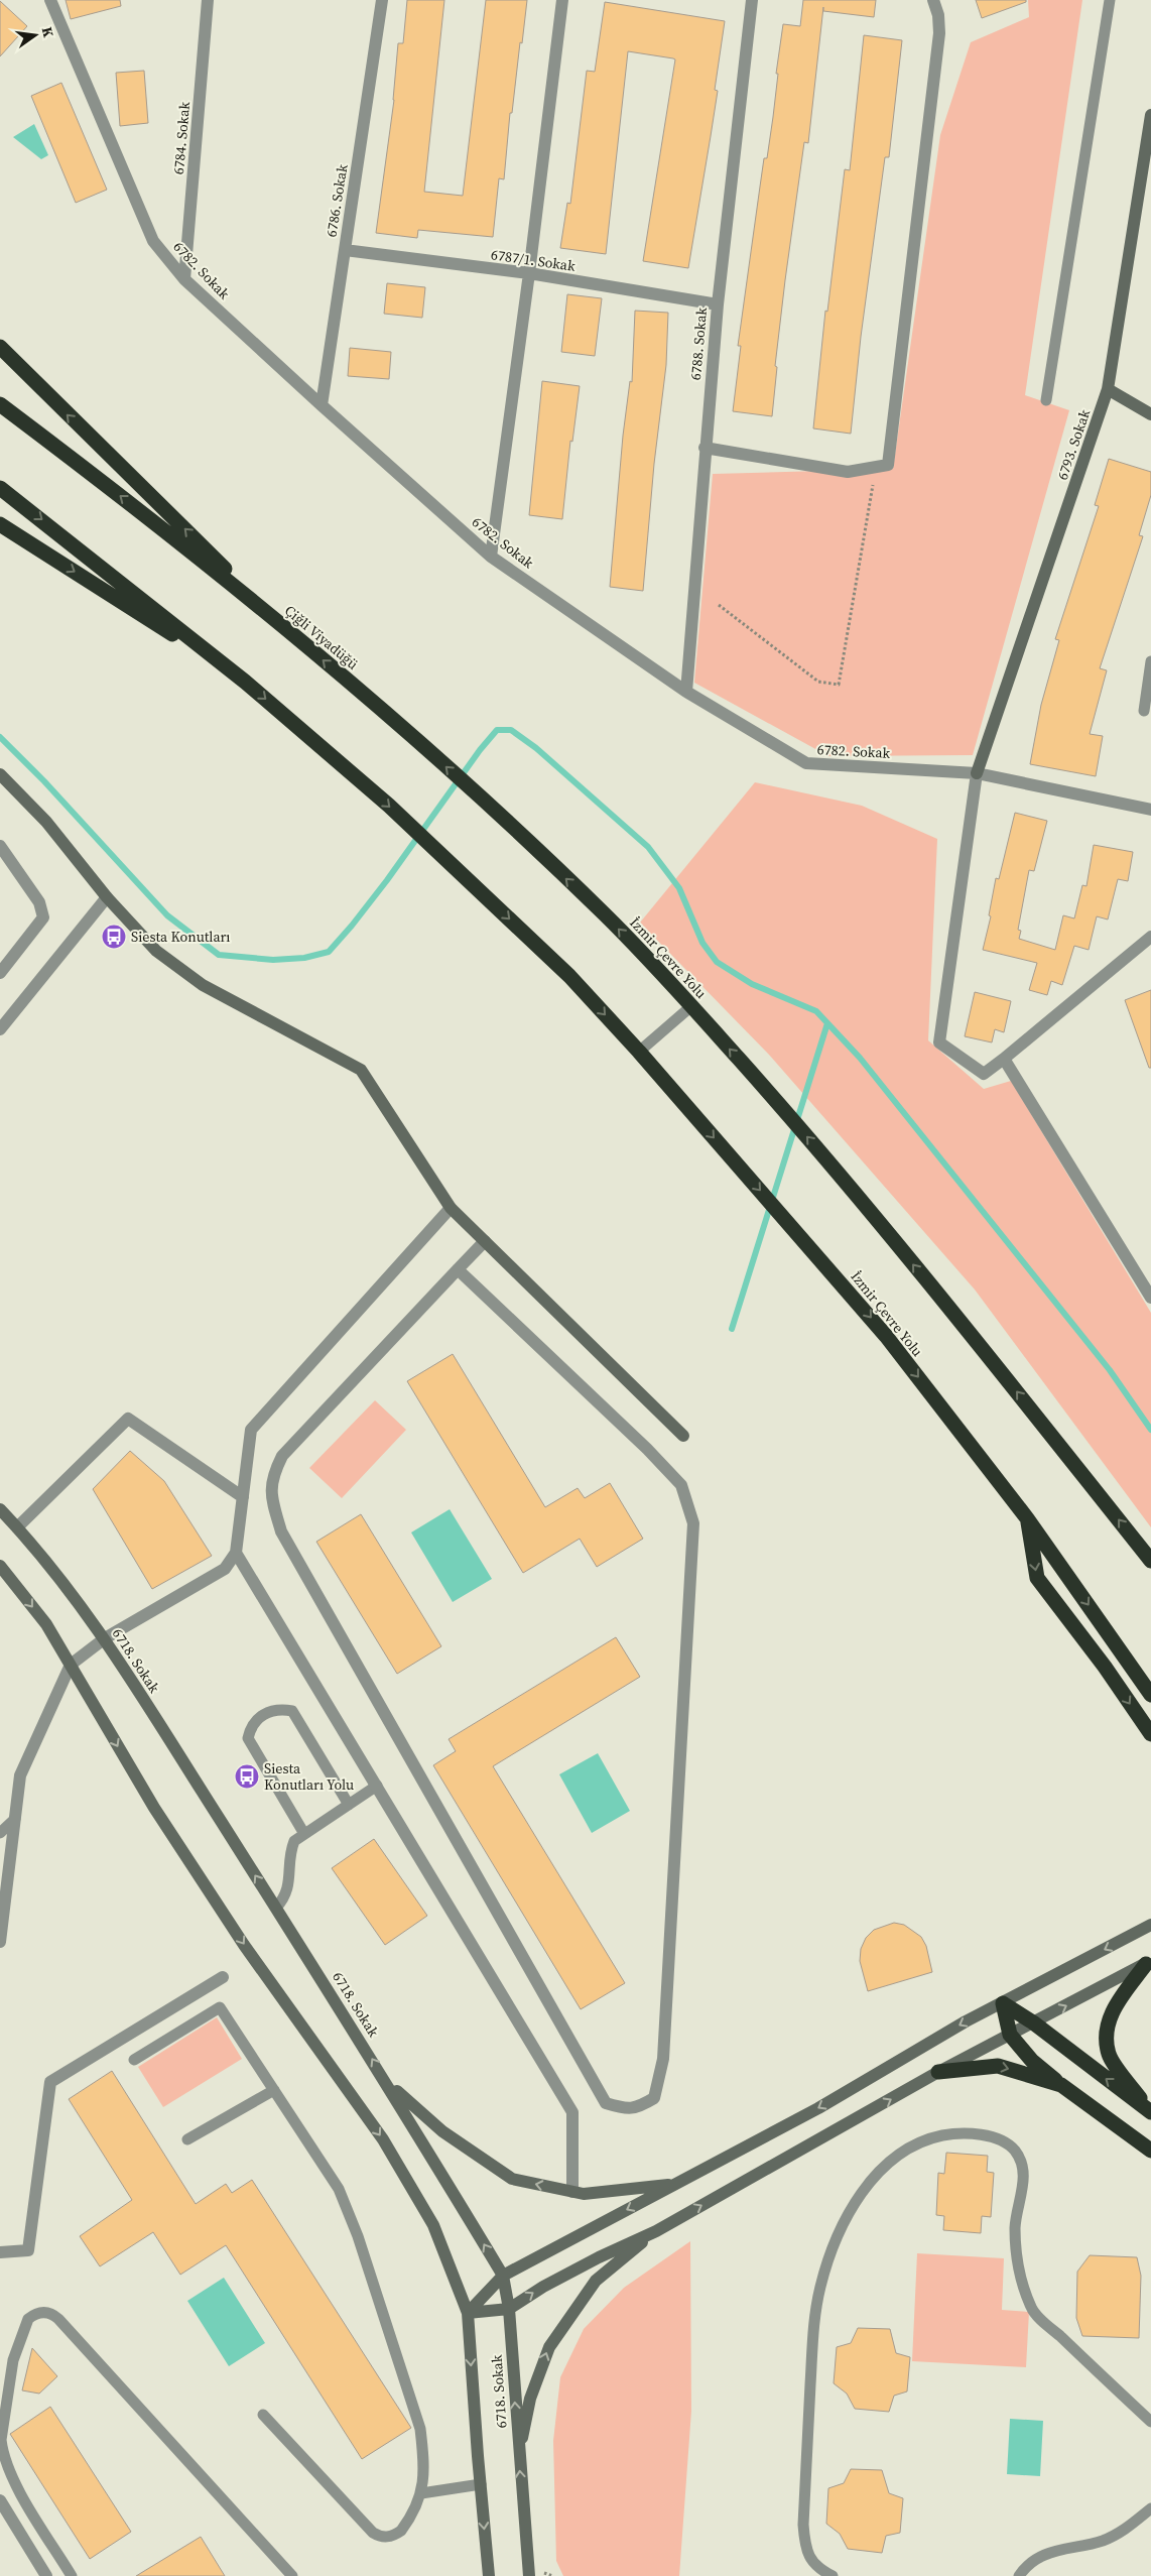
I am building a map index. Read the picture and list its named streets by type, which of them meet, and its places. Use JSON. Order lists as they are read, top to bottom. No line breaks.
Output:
{"streets":{"highway":["Çiğli Viyadüğü","İzmir Çevre Yolu"],"street":["6784. Sokak","6786. Sokak","6787/1. Sokak","6782. Sokak","6788. Sokak","6793. Sokak","6718. Sokak"]},"crossings":[["6784. Sokak","6782. Sokak"],["6786. Sokak","6787/1. Sokak"],["6786. Sokak","6782. Sokak"],["6787/1. Sokak","6788. Sokak"],["6782. Sokak","6788. Sokak"],["6782. Sokak","6793. Sokak"],["Çiğli Viyadüğü","İzmir Çevre Yolu"]],"places":{"bus stop":["Siesta Konutları","Siesta Konutları Yolu"]},"north":"right"}
